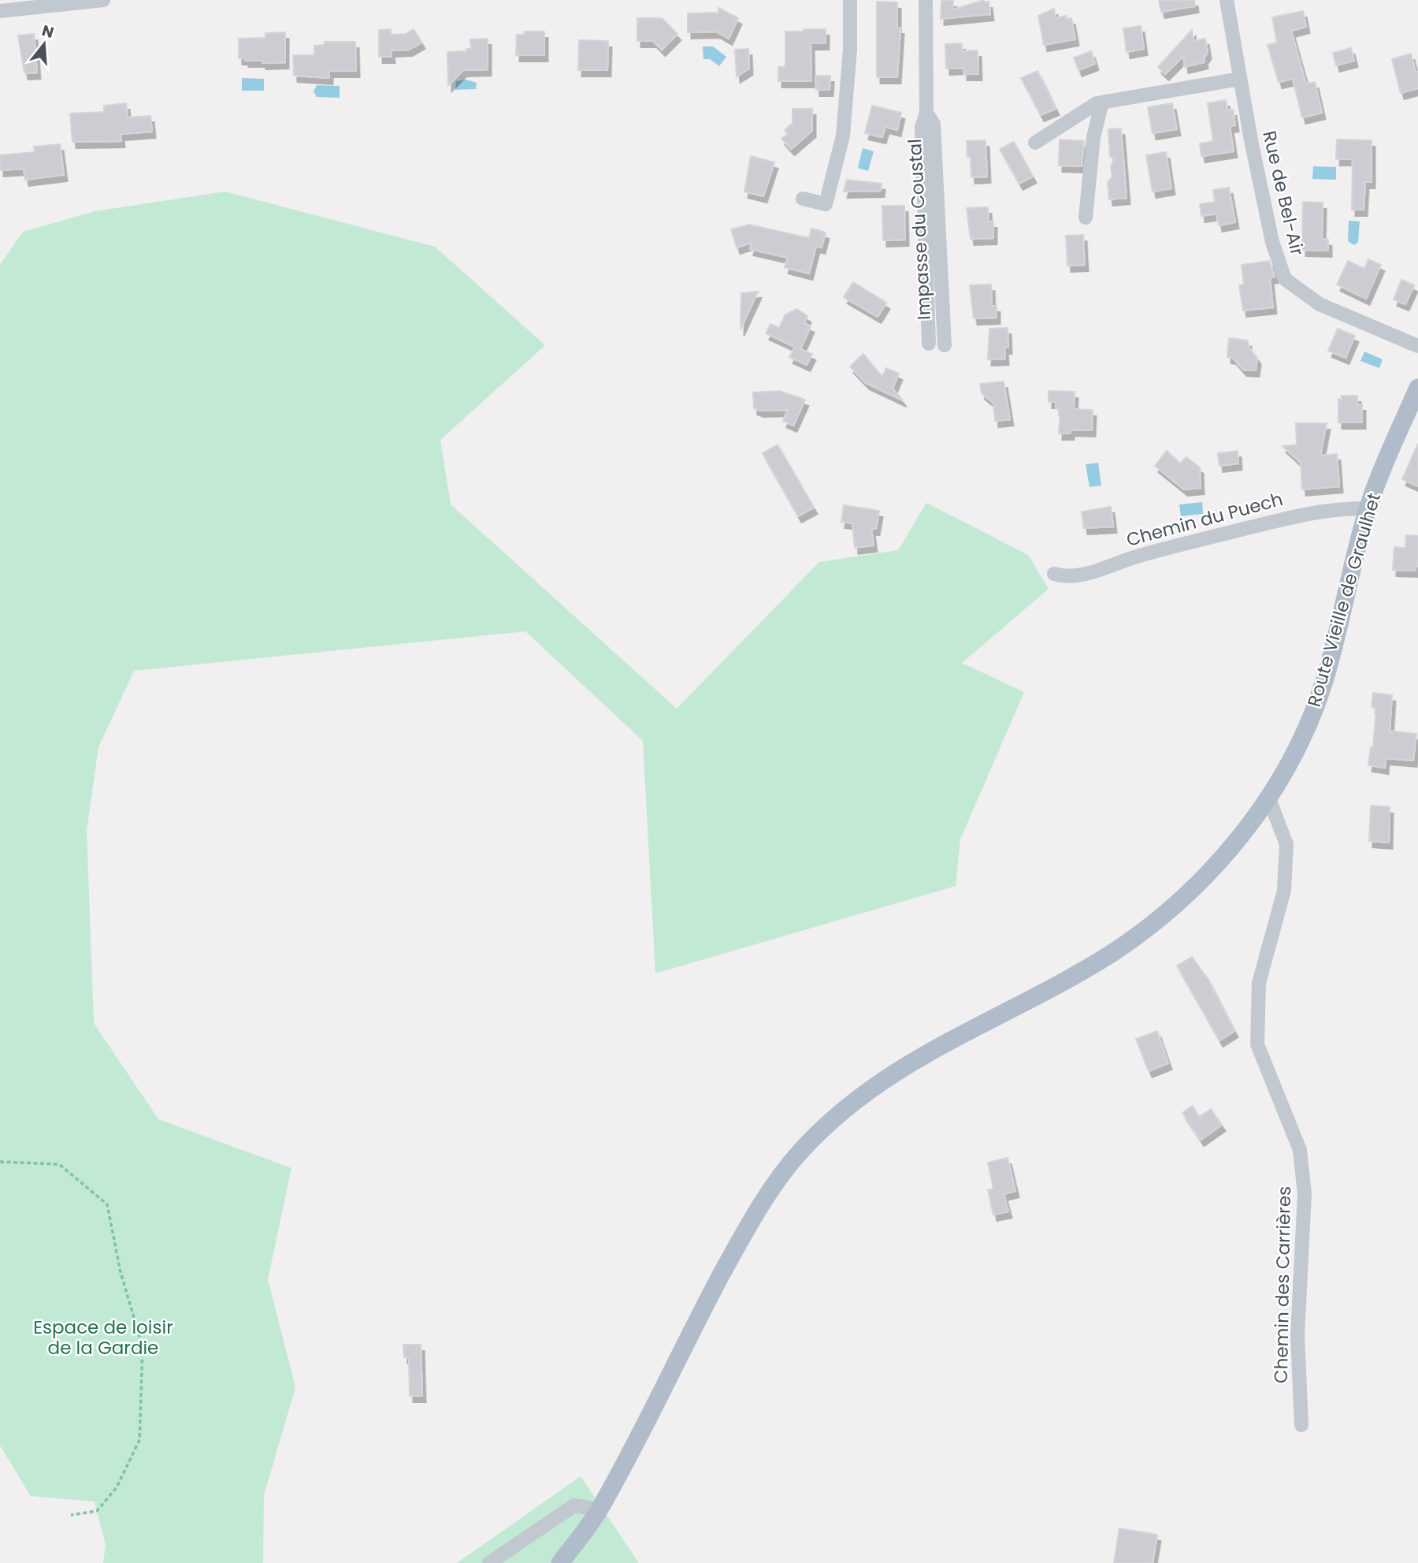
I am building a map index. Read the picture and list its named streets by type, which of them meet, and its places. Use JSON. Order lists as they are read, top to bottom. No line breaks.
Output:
{"streets":{"main road":["Route Vieille de Graulhet"],"street":["Rue de Bel-Air","Impasse du Coustal","Chemin du Puech","Chemin des Carrières"]},"crossings":[["Chemin du Puech","Route Vieille de Graulhet"],["Route Vieille de Graulhet","Chemin des Carrières"]],"parks":["Espace de loisir de la Gardie"],"north":"top"}
